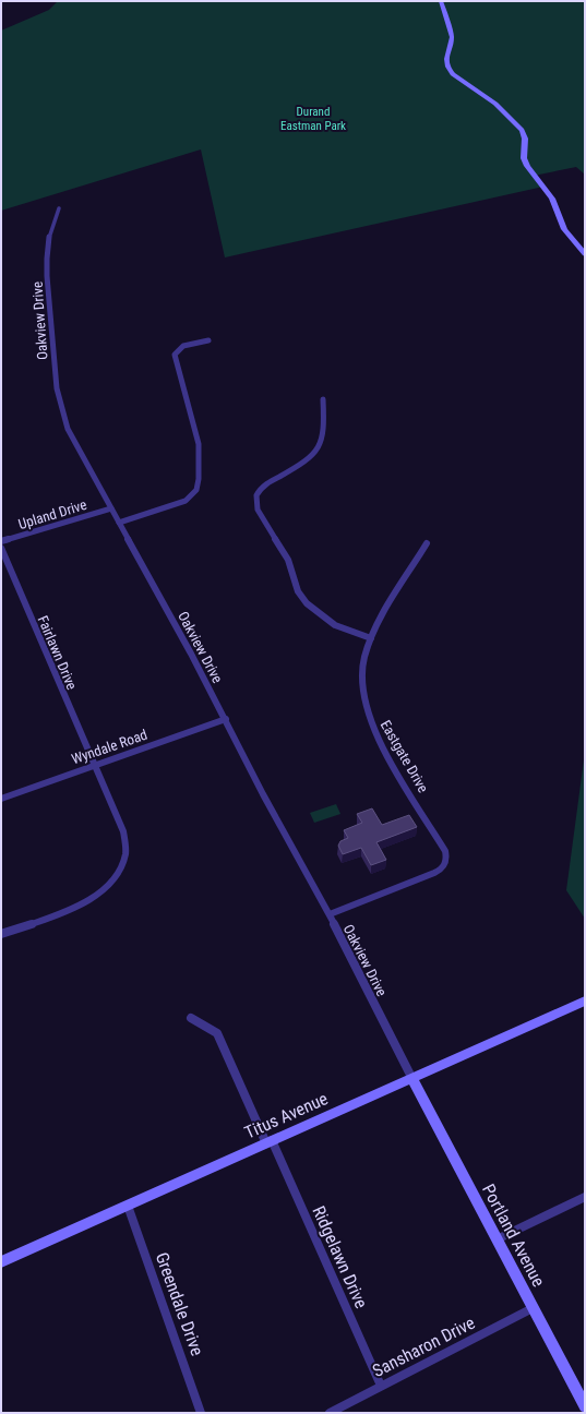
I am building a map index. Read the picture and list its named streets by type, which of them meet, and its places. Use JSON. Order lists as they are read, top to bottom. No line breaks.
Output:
{"streets":{"street":["Oakview Drive","Upland Drive","Fairlawn Drive","Wyndale Road","Eastgate Drive","Titus Avenue","Portland Avenue","Ridgelawn Drive","Greendale Drive","Sansharon Drive"]},"crossings":[["Oakview Drive","Upland Drive"],["Oakview Drive","Wyndale Road"],["Oakview Drive","Eastgate Drive"],["Oakview Drive","Titus Avenue"],["Oakview Drive","Portland Avenue"],["Fairlawn Drive","Wyndale Road"],["Titus Avenue","Portland Avenue"],["Titus Avenue","Ridgelawn Drive"],["Titus Avenue","Greendale Drive"],["Portland Avenue","Sansharon Drive"],["Ridgelawn Drive","Sansharon Drive"]],"parks":["Durand Eastman Park"]}
